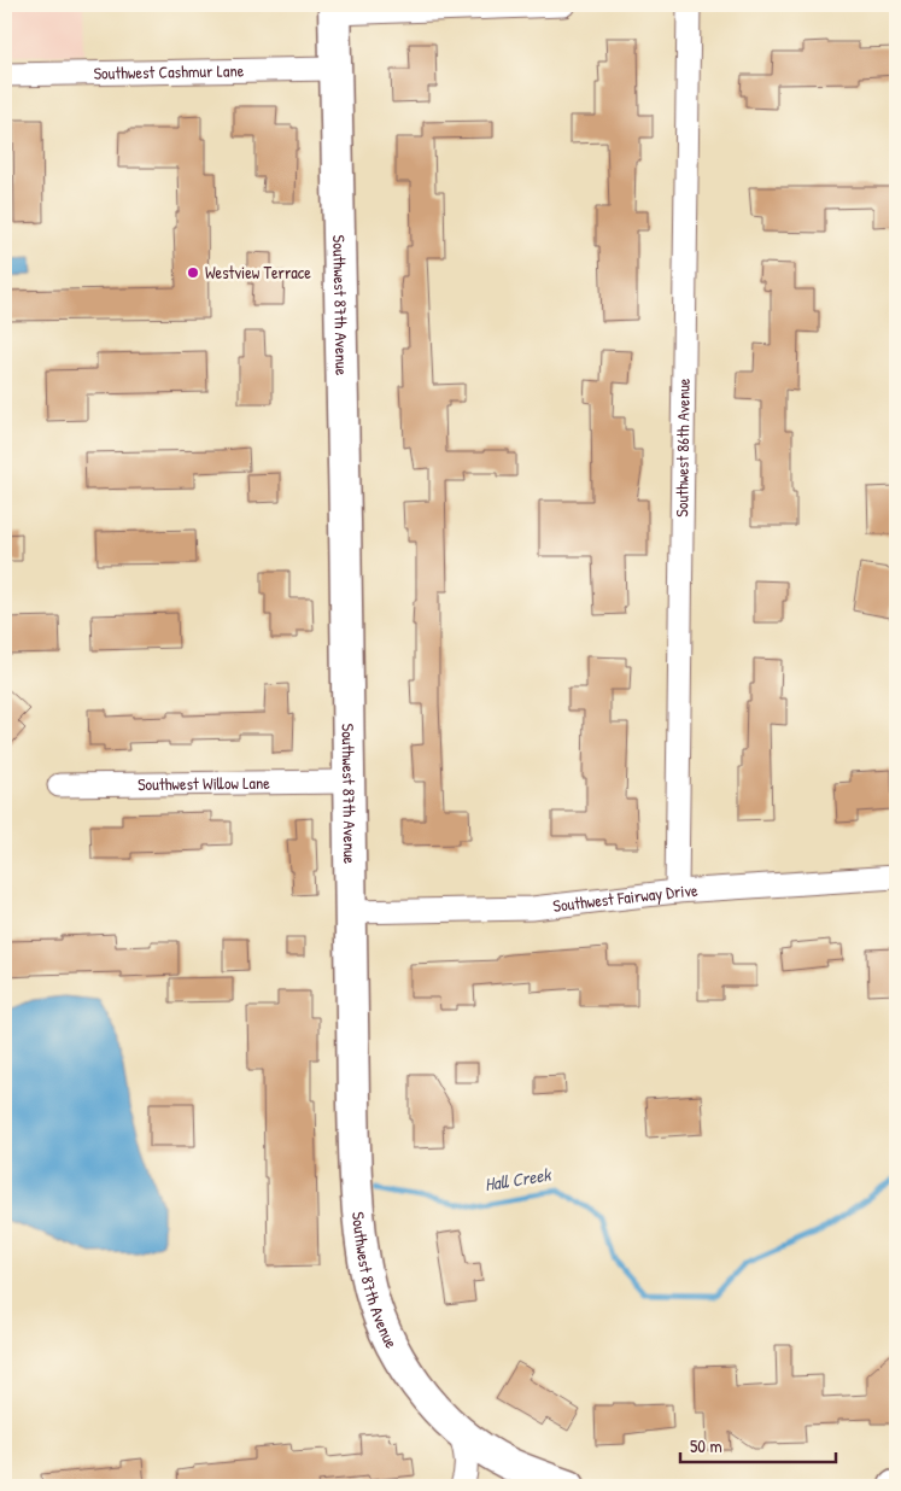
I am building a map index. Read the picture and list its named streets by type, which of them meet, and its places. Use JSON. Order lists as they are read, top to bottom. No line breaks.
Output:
{"streets":{"street":["Southwest Cashmur Lane","Southwest 87th Avenue","Southwest 86th Avenue","Southwest Willow Lane","Southwest Fairway Drive"]},"crossings":[["Southwest Cashmur Lane","Southwest 87th Avenue"],["Southwest 87th Avenue","Southwest Willow Lane"],["Southwest 87th Avenue","Southwest Fairway Drive"],["Southwest 86th Avenue","Southwest Fairway Drive"]],"water":["Hall Creek"],"places":["Westview Terrace"],"scale_bar":"50 m"}
